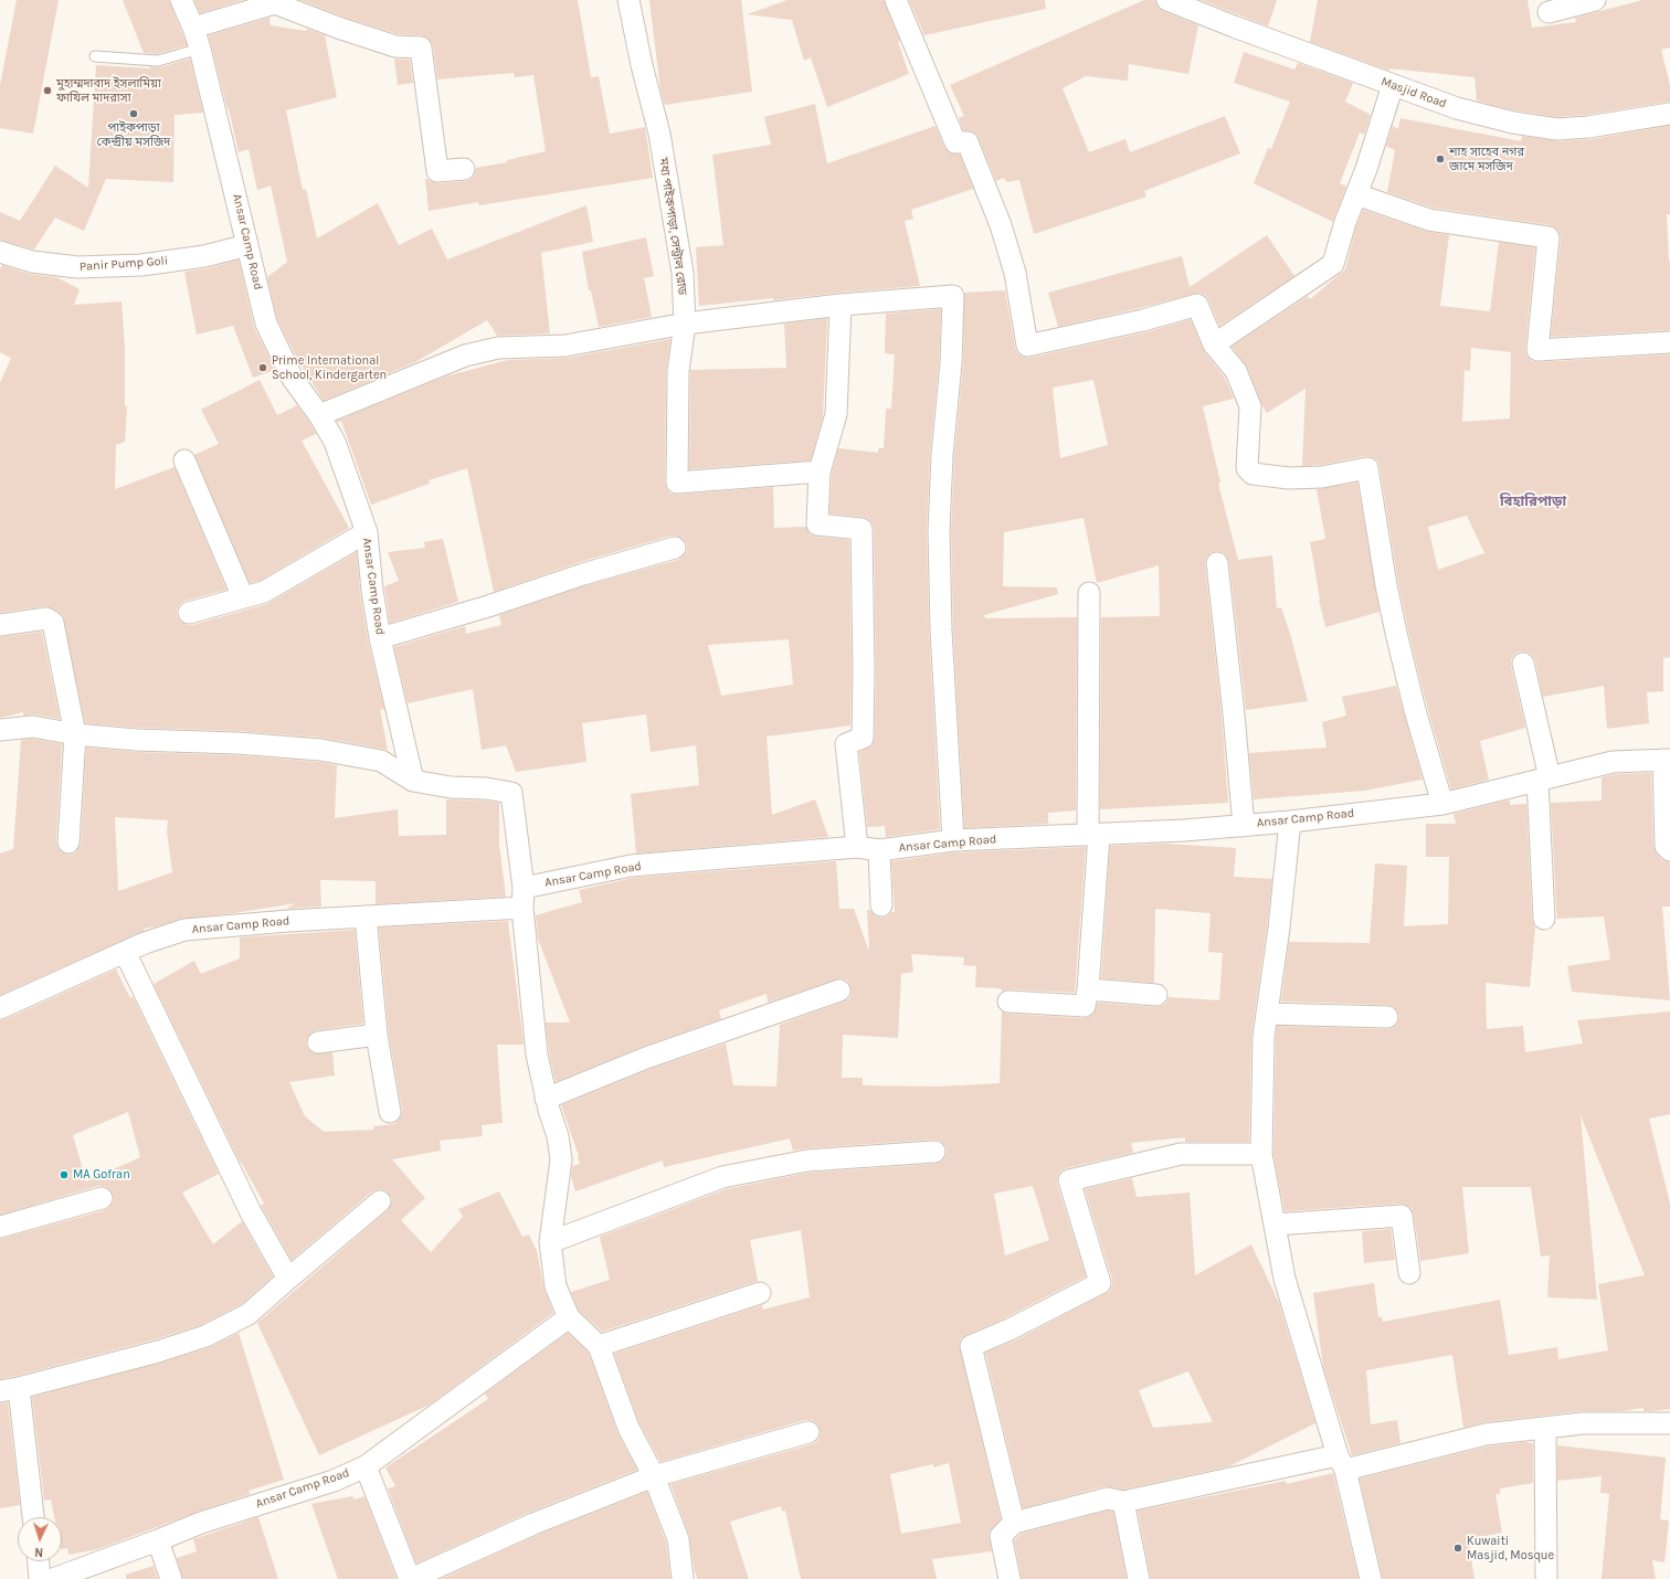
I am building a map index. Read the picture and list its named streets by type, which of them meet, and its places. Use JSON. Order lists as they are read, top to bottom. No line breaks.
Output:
{"streets":{"street":["Masjid Road","মধ্য পাইকপাড়া, সেন্ট্রাল রোড","Ansar Camp Road","Panir Pump Goli"]},"crossings":[["Ansar Camp Road","Panir Pump Goli"]],"districts":["বিহারিপাড়া"],"places":["মুহাম্মদাবাদ ইসলামিয়া ফাযিল মাদরাসা","পাইকপাড়া কেন্দ্রীয় মসজিদ","শাহ সাহেব নগর জামে মসজিদ","Prime International School, Kindergarten","MA Gofran","Kuwaiti Masjid, Mosque"],"north":"bottom"}
